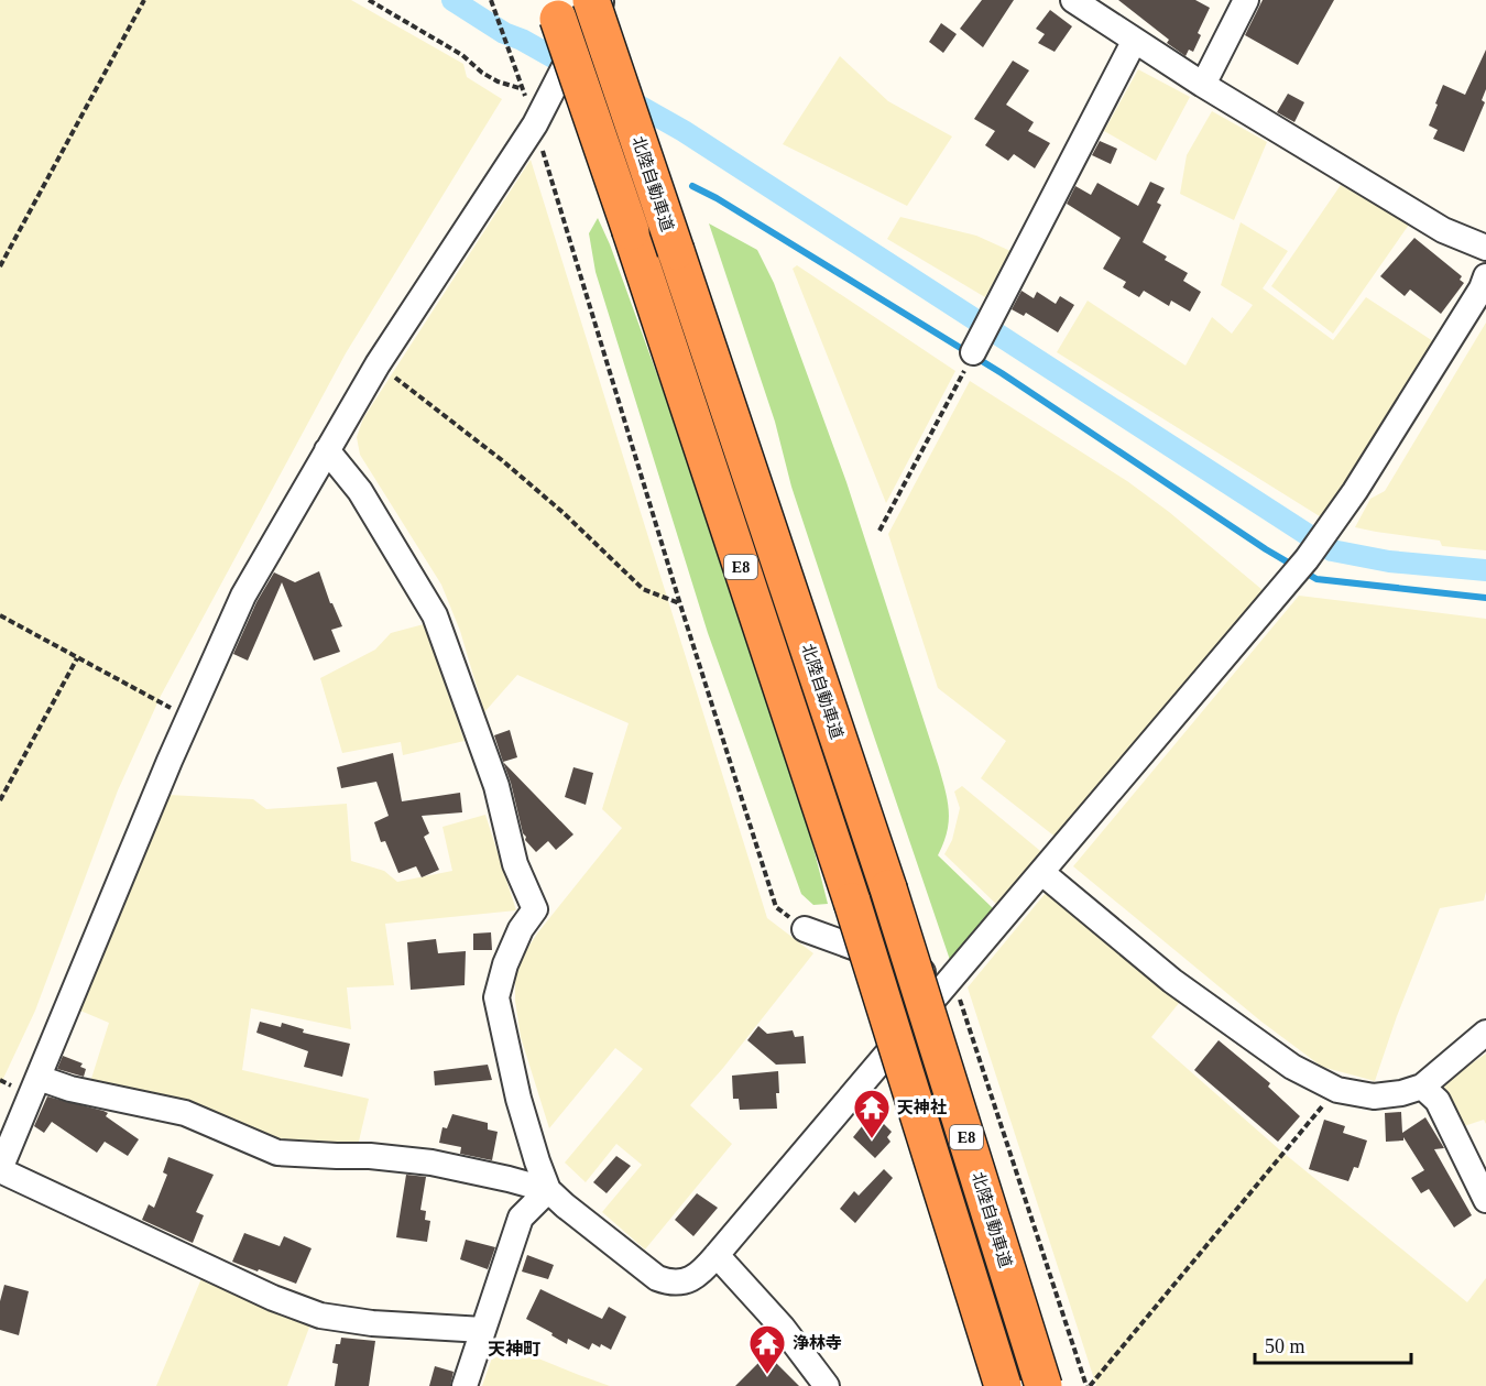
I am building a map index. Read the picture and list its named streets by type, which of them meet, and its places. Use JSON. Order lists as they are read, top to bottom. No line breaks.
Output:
{"streets":{"highway":["北陸自動車道","E8"]},"districts":["天神町"],"places":{"temple":["天神社","浄林寺"]},"scale_bar":"50 m"}
